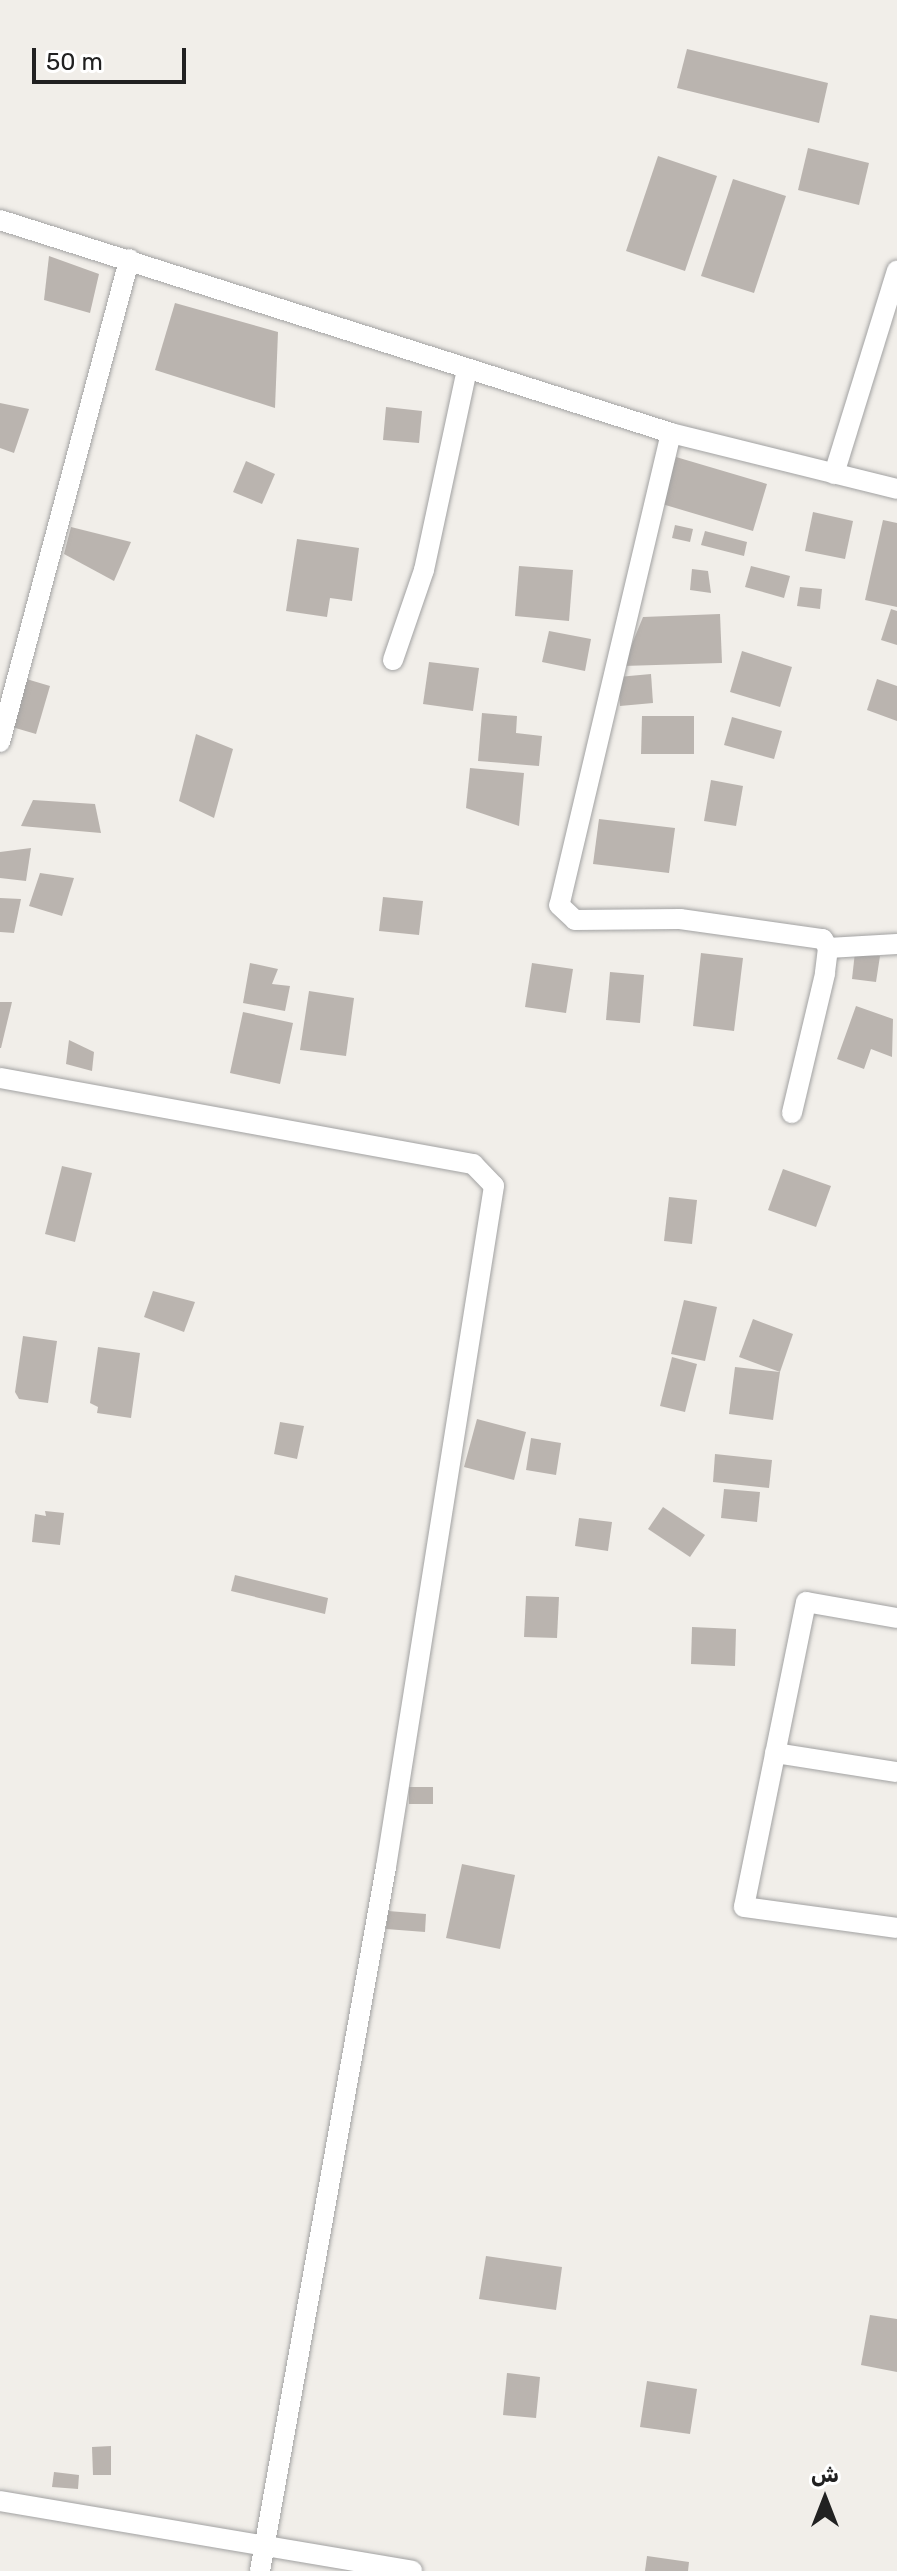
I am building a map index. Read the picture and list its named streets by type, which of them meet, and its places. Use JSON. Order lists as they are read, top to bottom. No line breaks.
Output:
{"scale_bar":"50 m","north":"top"}
